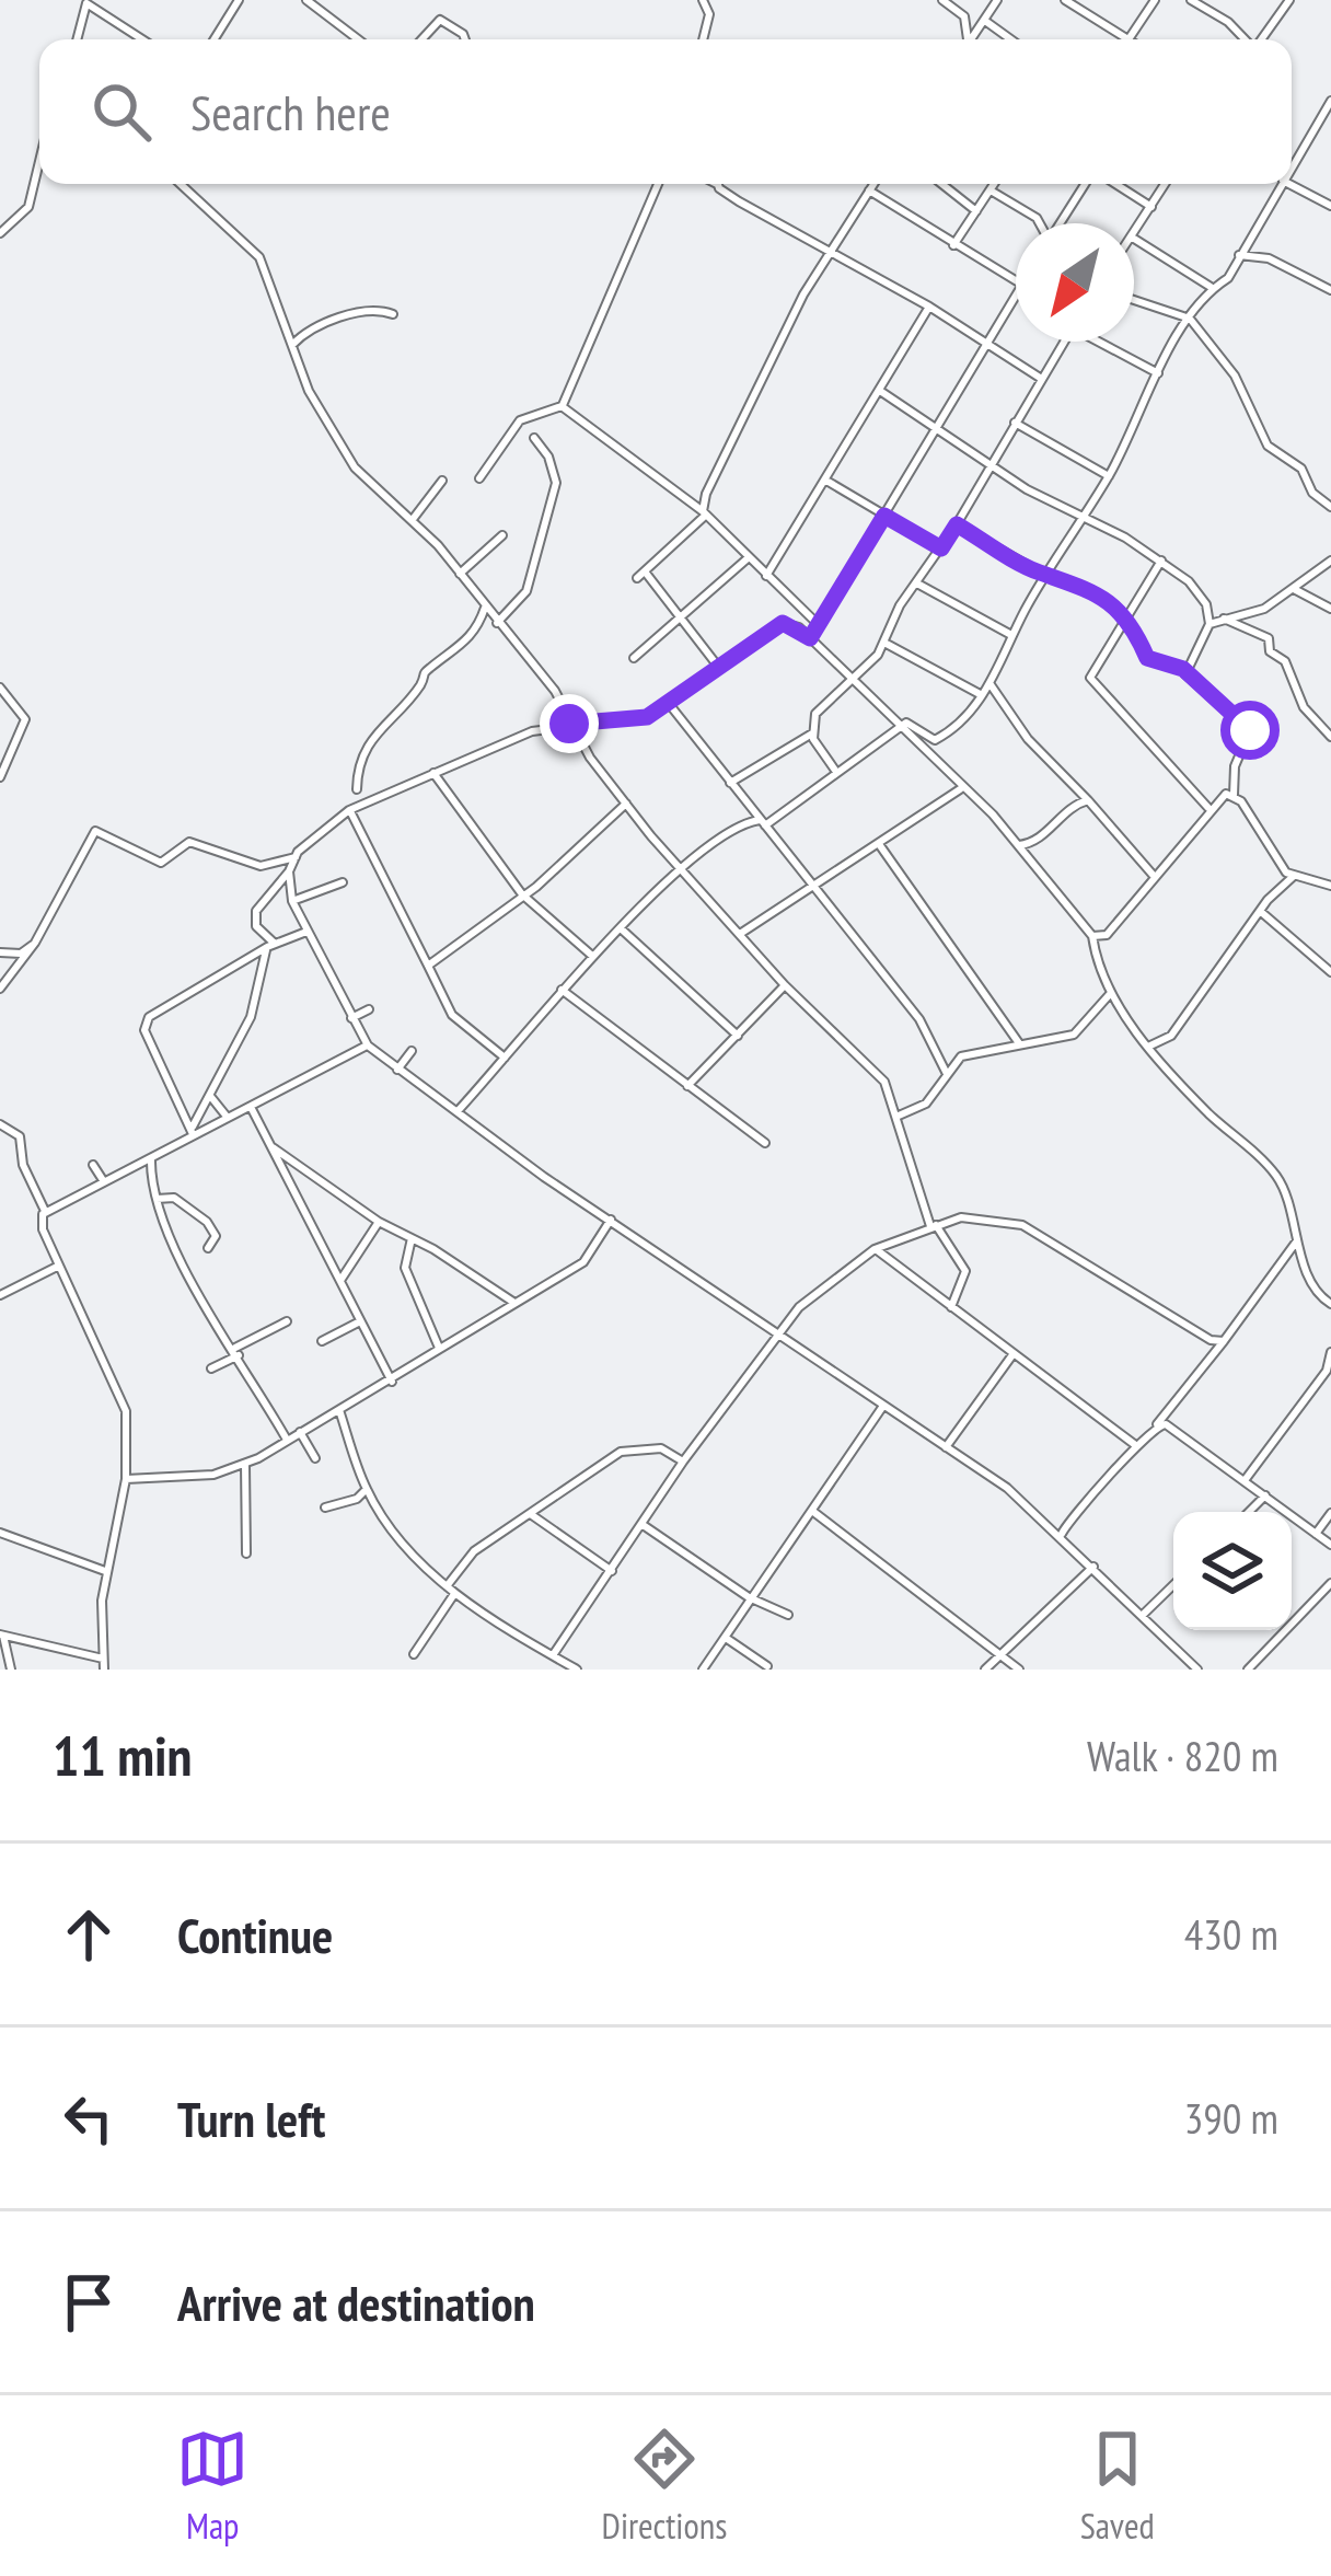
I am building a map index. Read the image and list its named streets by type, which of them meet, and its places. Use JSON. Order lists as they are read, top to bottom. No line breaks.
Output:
{"north":"bottom left","page":{"search":"Search here","heading":["11 min","Walk · 820 m"],"list":[["Continue","430 m"],["Turn left","390 m"],"Arrive at destination"],"nav":["Map","Directions","Saved"]}}
